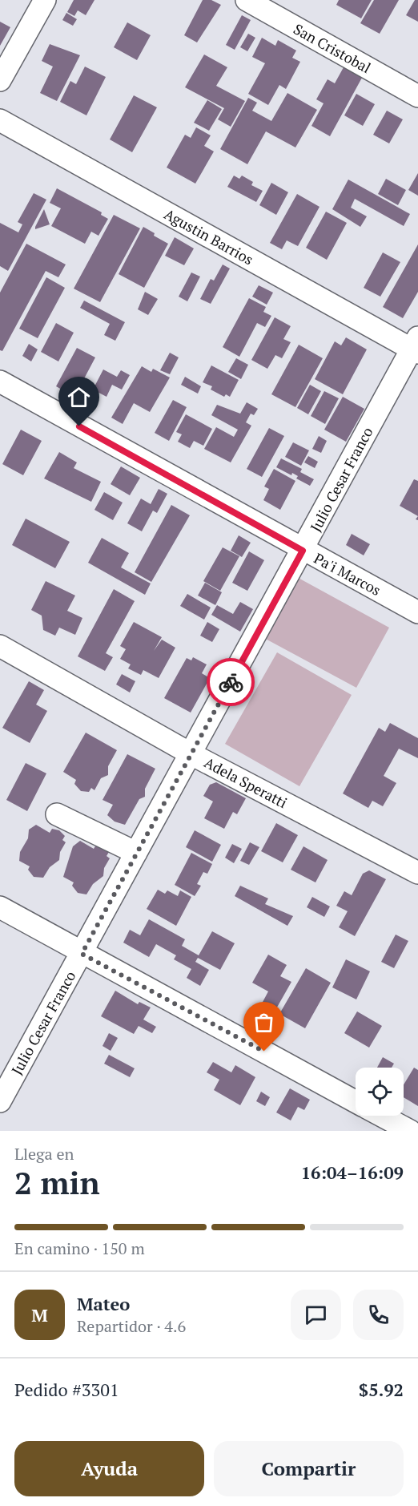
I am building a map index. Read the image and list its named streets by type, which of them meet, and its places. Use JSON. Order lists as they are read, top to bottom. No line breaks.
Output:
{"streets":{"street":["San Cristobal","Agustin Barrios","Julio Cesar Franco","Pa'i Marcos","Adela Speratti"]},"crossings":[["Agustin Barrios","Julio Cesar Franco"],["Julio Cesar Franco","Pa'i Marcos"],["Julio Cesar Franco","Adela Speratti"]],"page":{"heading":["2 min","Llega en","16:04–16:09"],"panel":["Mateo","Repartidor · 4.6","Pedido #3301","$5.92"],"bar":"En camino · 150 m","round":"M","buttons":["Ayuda","Compartir"]}}
